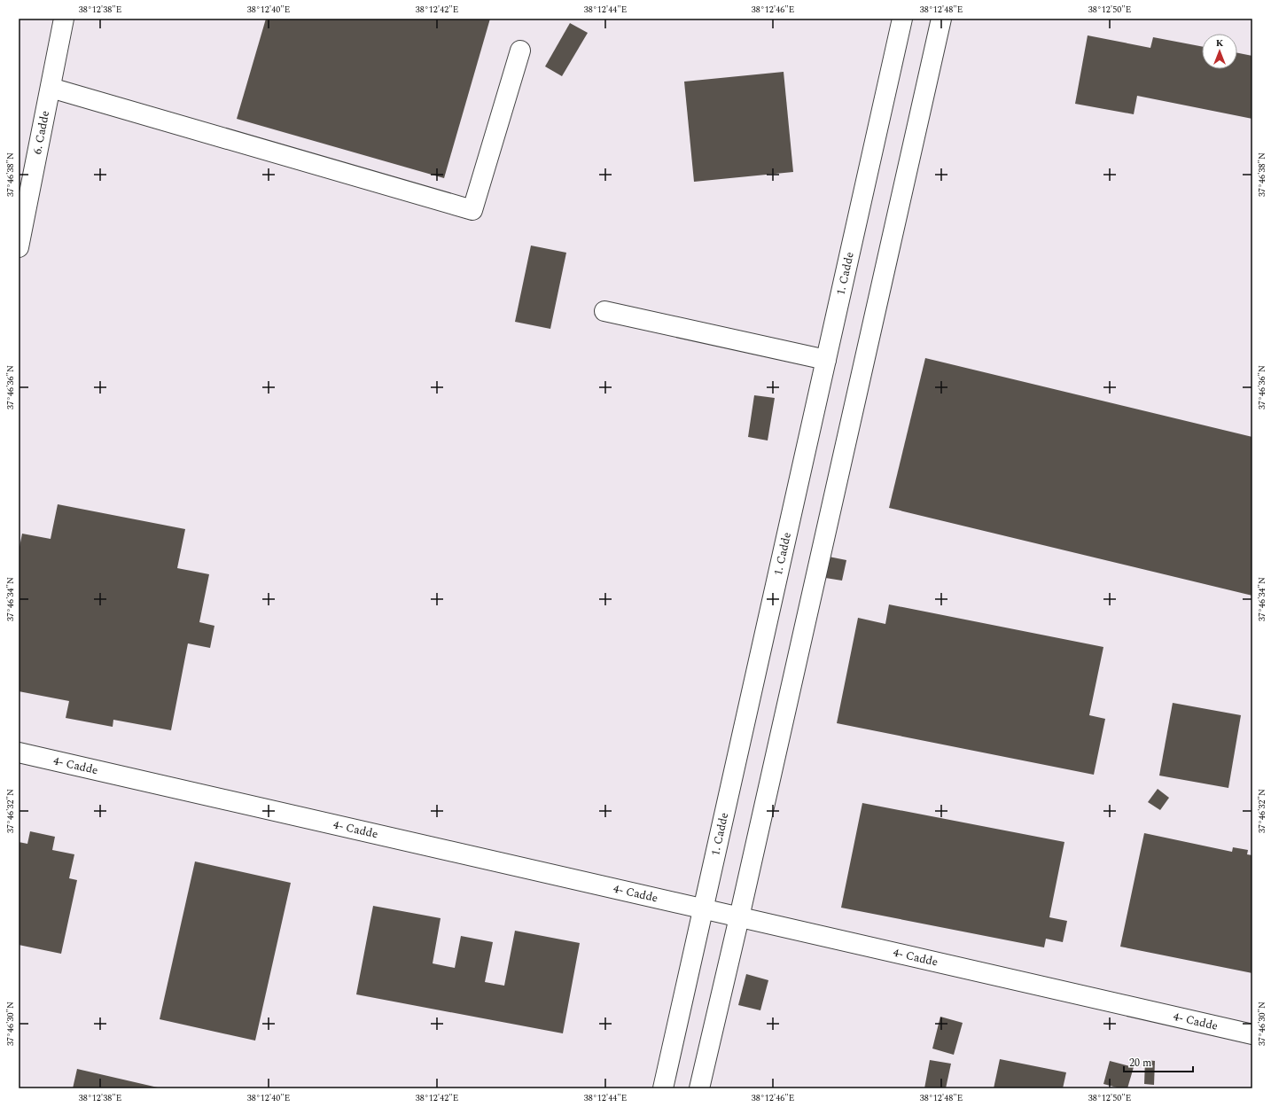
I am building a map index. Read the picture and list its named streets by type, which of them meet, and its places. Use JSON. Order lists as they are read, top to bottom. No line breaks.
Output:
{"streets":{"street":["6. Cadde","1. Cadde","4- Cadde"]},"crossings":[["1. Cadde","4- Cadde"]],"scale_bar":"20 m","north":"top","coordinates":["38°12'38\"E","38°12'40\"E","38°12'42\"E","38°12'44\"E","38°12'46\"E","38°12'48\"E","38°12'50\"E","37°46'38\"N","37°46'36\"N","37°46'34\"N","37°46'32\"N","37°46'30\"N"]}
